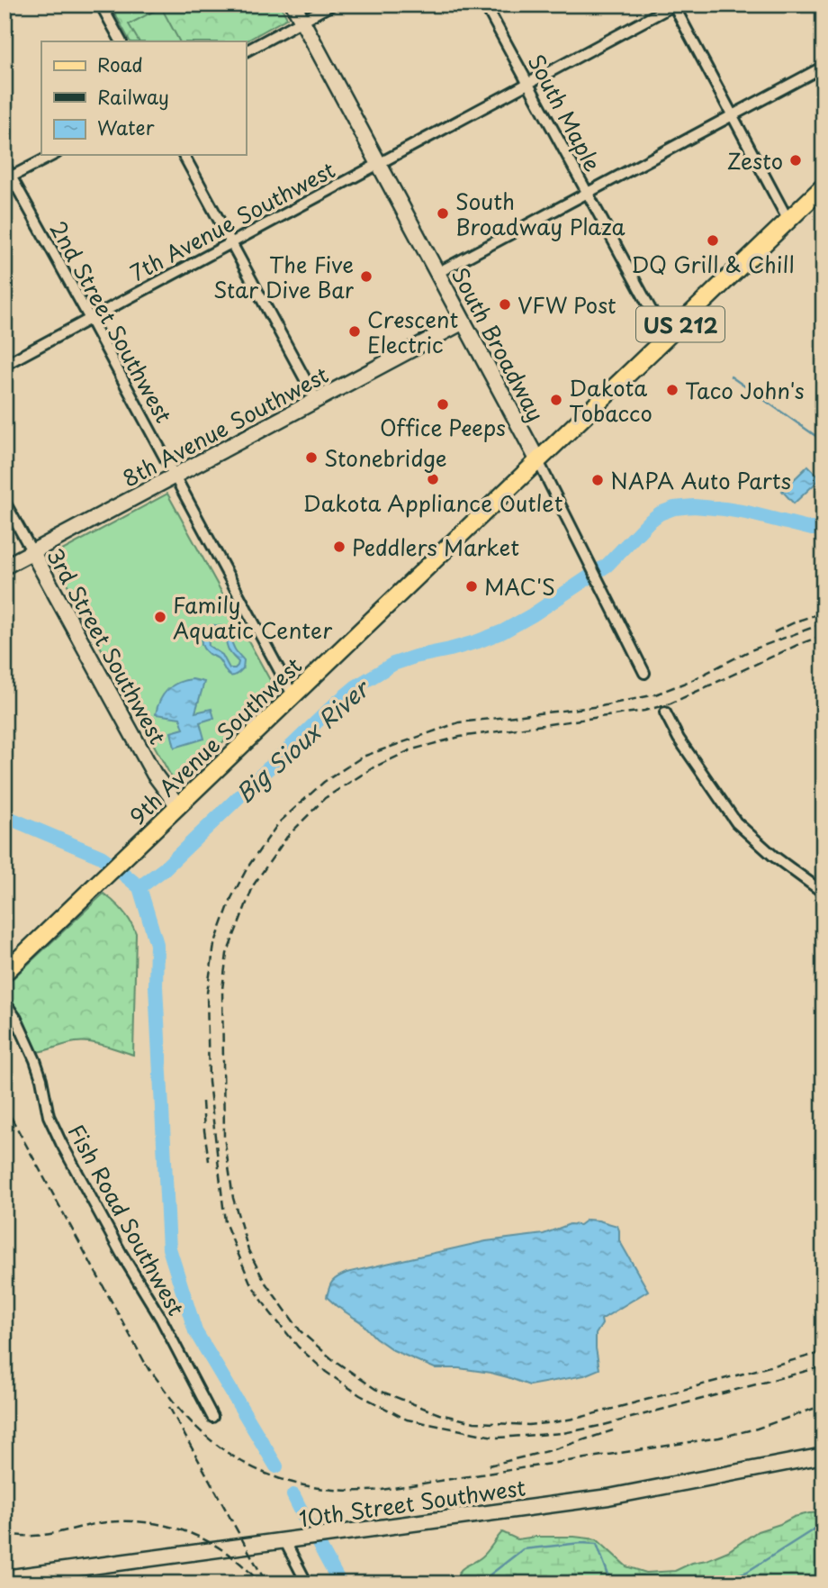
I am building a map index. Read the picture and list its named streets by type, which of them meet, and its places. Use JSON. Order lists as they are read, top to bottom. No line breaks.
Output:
{"streets":{"main road":["US 212","9th Avenue Southwest"],"street":["South Maple","7th Avenue Southwest","2nd Street Southwest","South Broadway","8th Avenue Southwest","3rd Street Southwest","Fish Road Southwest","10th Street Southwest"]},"crossings":[["South Maple","7th Avenue Southwest"],["South Maple","US 212"],["7th Avenue Southwest","2nd Street Southwest"],["7th Avenue Southwest","South Broadway"],["2nd Street Southwest","8th Avenue Southwest"],["2nd Street Southwest","9th Avenue Southwest"],["US 212","South Broadway"],["US 212","9th Avenue Southwest"],["South Broadway","8th Avenue Southwest"],["South Broadway","9th Avenue Southwest"],["8th Avenue Southwest","3rd Street Southwest"],["3rd Street Southwest","9th Avenue Southwest"]],"water":["Big Sioux River"],"places":["Zesto","South Broadway Plaza","DQ Grill & Chill","The Five Star Dive Bar","VFW Post","Crescent Electric","Taco John's","Dakota Tobacco","Office Peeps","Stonebridge","Dakota Appliance Outlet","NAPA Auto Parts","Peddlers Market","MAC'S","Family Aquatic Center"],"legend":["Road","Railway","Water"]}
